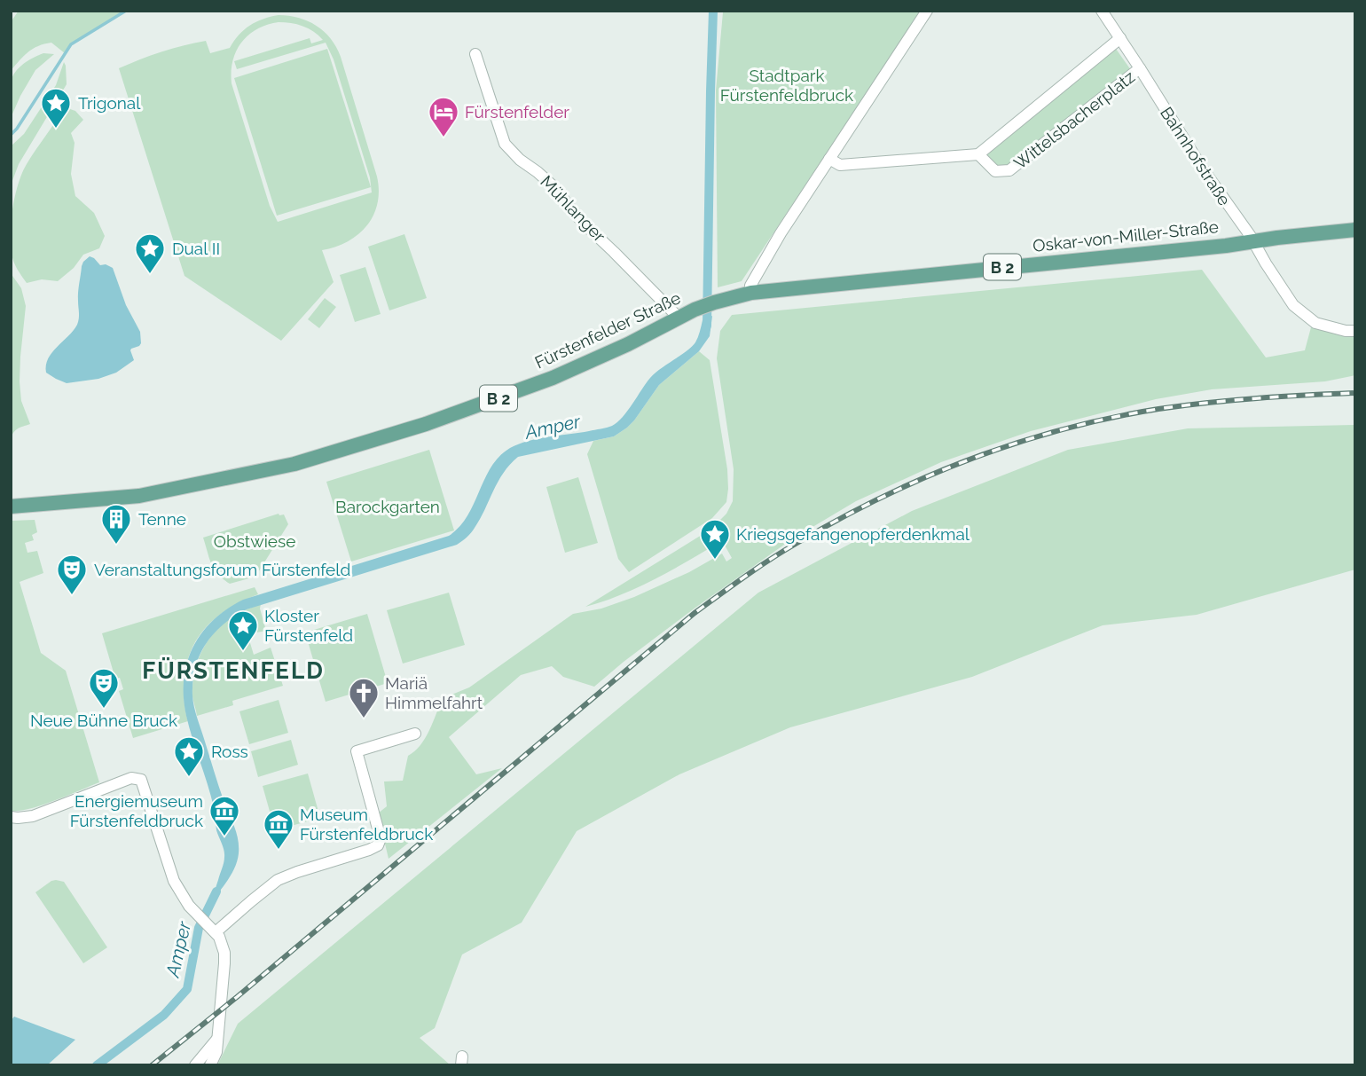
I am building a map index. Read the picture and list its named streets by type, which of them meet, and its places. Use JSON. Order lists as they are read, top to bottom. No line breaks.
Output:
{"streets":{"main road":["Oskar-von-Miller-Straße","B 2","Fürstenfelder Straße"],"street":["Wittelsbacherplatz","Bahnhofstraße","Mühlanger"]},"crossings":[["Wittelsbacherplatz","Bahnhofstraße"],["Bahnhofstraße","Oskar-von-Miller-Straße"],["Mühlanger","Fürstenfelder Straße"],["Oskar-von-Miller-Straße","Fürstenfelder Straße"]],"districts":["FÜRSTENFELD"],"water":["Amper"],"parks":["Stadtpark Fürstenfeldbruck","Barockgarten","Obstwiese"],"places":{"place":["Trigonal","Dual II","Kriegsgefangenopferdenkmal","Kloster Fürstenfeld","Ross"],"hotel":["Fürstenfelder"],"building":["Tenne"],"theatre":["Veranstaltungsforum Fürstenfeld","Neue Bühne Bruck"],"church":["Mariä Himmelfahrt"],"museum":["Energiemuseum Fürstenfeldbruck","Museum Fürstenfeldbruck"]}}
